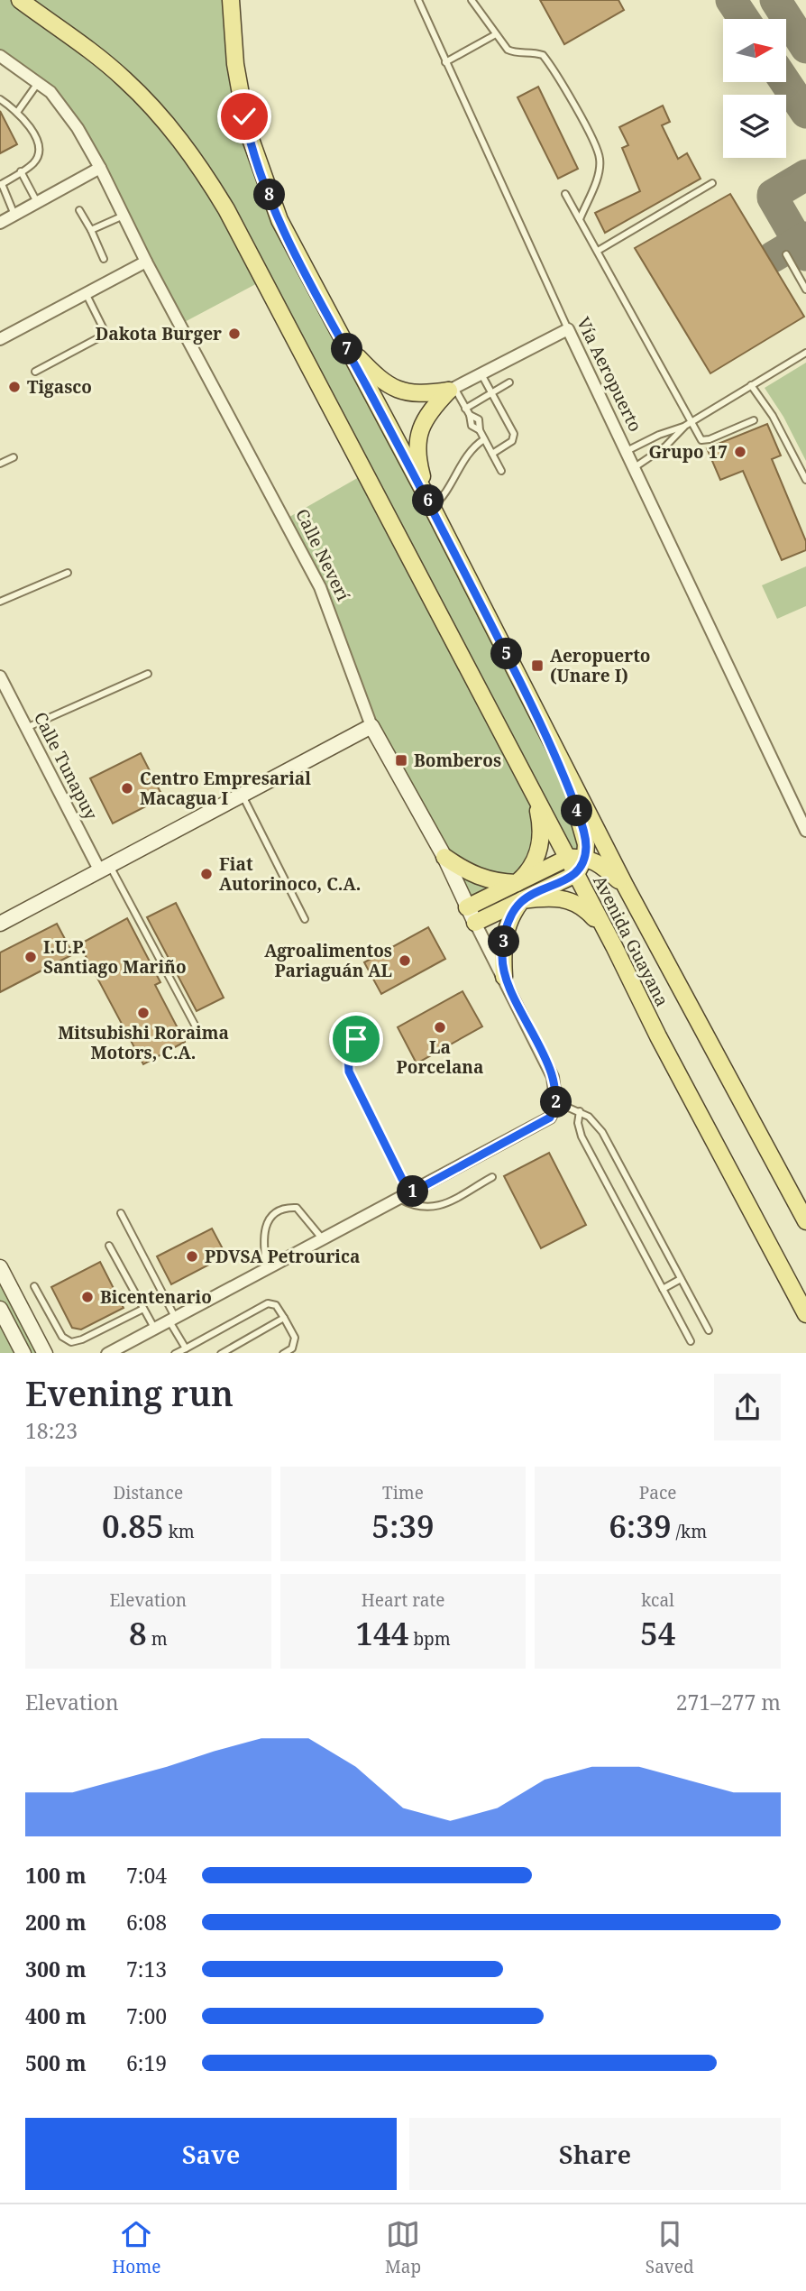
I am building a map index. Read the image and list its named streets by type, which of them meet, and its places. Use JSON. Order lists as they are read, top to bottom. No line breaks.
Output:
{"streets":{"main road":["Avenida Guayana"],"street":["Vía Aeropuerto","Calle Neverí","Calle Tunapuy"]},"places":{"other":["Dakota Burger","Tigasco","Grupo 17","Centro Empresarial Macagua I","Fiat Autorinoco, C.A.","I.U.P. Santiago Mariño","Agroalimentos Pariaguán AL","Mitsubishi Roraima Motors, C.A.","La Porcelana","PDVSA Petrourica","Bicentenario"],"transit":["Aeropuerto (Unare I)","Bomberos"]},"north":"right","page":{"pins":["8","7","6","5","4","3","2","1"],"heading":["Evening run","18:23"],"stats":[["Distance","0.85 km"],["Time","5:39"],["Pace","6:39 /km"],["Elevation","8 m"],["Heart rate","144 bpm"],["kcal","54"]],"chart":["Elevation","271–277 m"],"list":[{"name":"100 m","note":"7:04"},{"name":"200 m","note":"6:08"},{"name":"300 m","note":"7:13"},{"name":"400 m","note":"7:00"},{"name":"500 m","note":"6:19"}],"buttons":["Save","Share"],"tabs":["Home","Map","Saved"]}}
